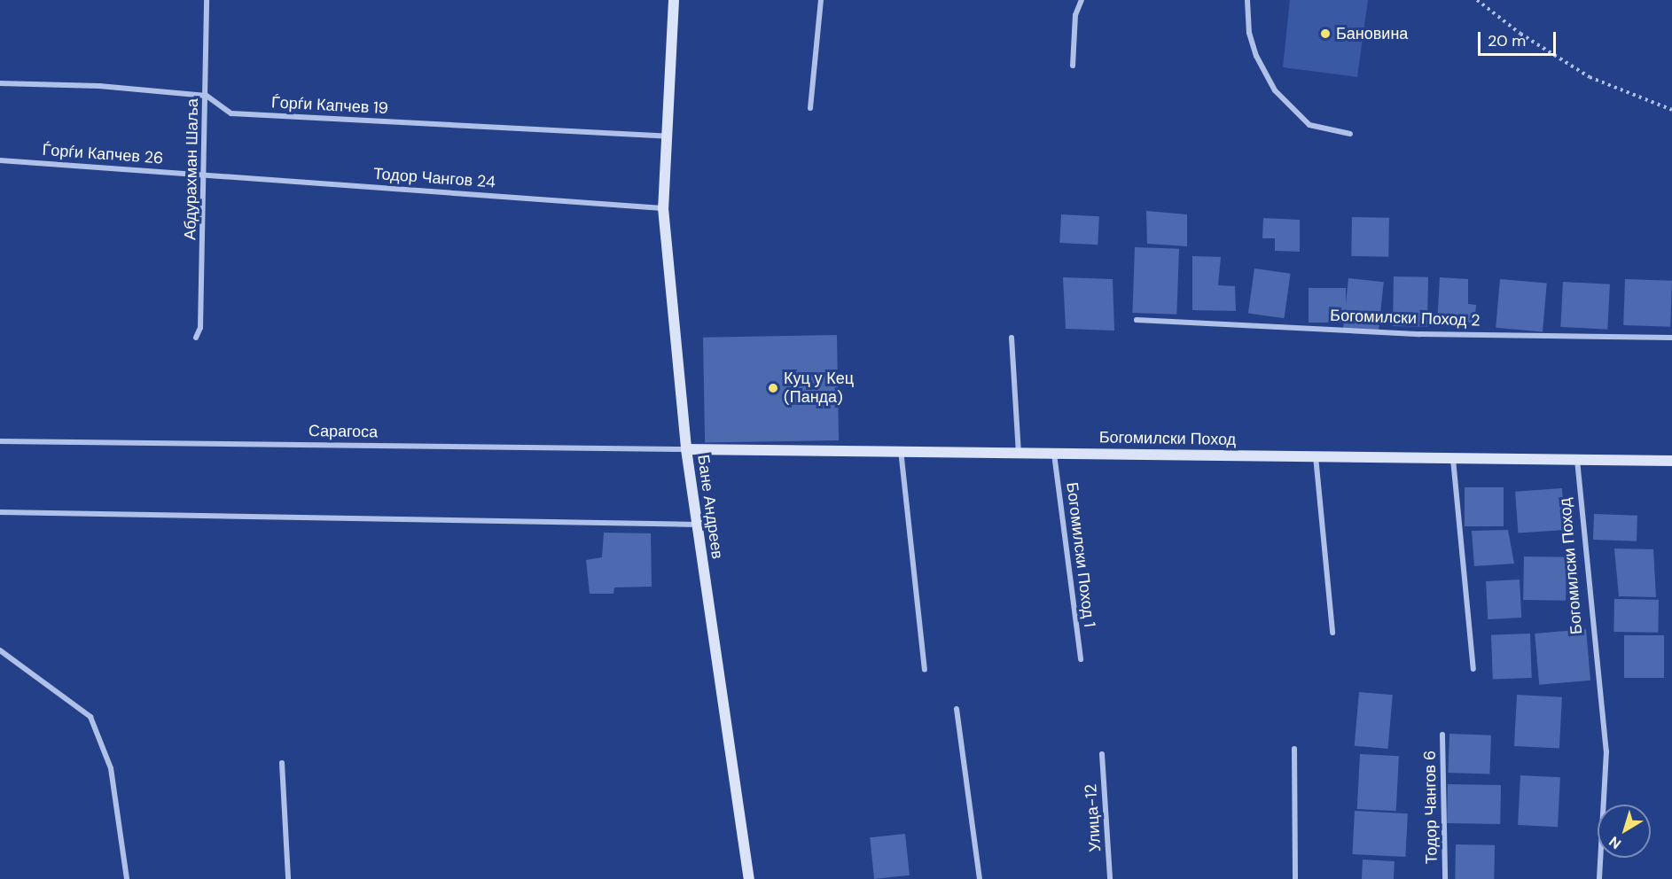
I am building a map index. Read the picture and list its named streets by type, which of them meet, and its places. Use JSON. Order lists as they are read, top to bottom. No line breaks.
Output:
{"streets":{"street":["Ѓорѓи Капчев 19","Ѓорѓи Капчев 26","Абдурахман Шаља","Тодор Чангов 24","Богомилски Поход 2","Сарагоса","Богомилски Поход","Бане Андреев","Богомилски Поход 1","Тодор Чангов 6","Улица-12"]},"crossings":[["Ѓорѓи Капчев 19","Абдурахман Шаља"],["Ѓорѓи Капчев 19","Бане Андреев"],["Ѓорѓи Капчев 26","Абдурахман Шаља"],["Ѓорѓи Капчев 26","Тодор Чангов 24"],["Абдурахман Шаља","Тодор Чангов 24"],["Тодор Чангов 24","Бане Андреев"],["Сарагоса","Богомилски Поход"],["Сарагоса","Бане Андреев"],["Богомилски Поход","Бане Андреев"],["Богомилски Поход","Богомилски Поход 1"]],"places":["Бановина","Куц у Кец (Панда)"],"scale_bar":"20 m","north":"bottom left"}
